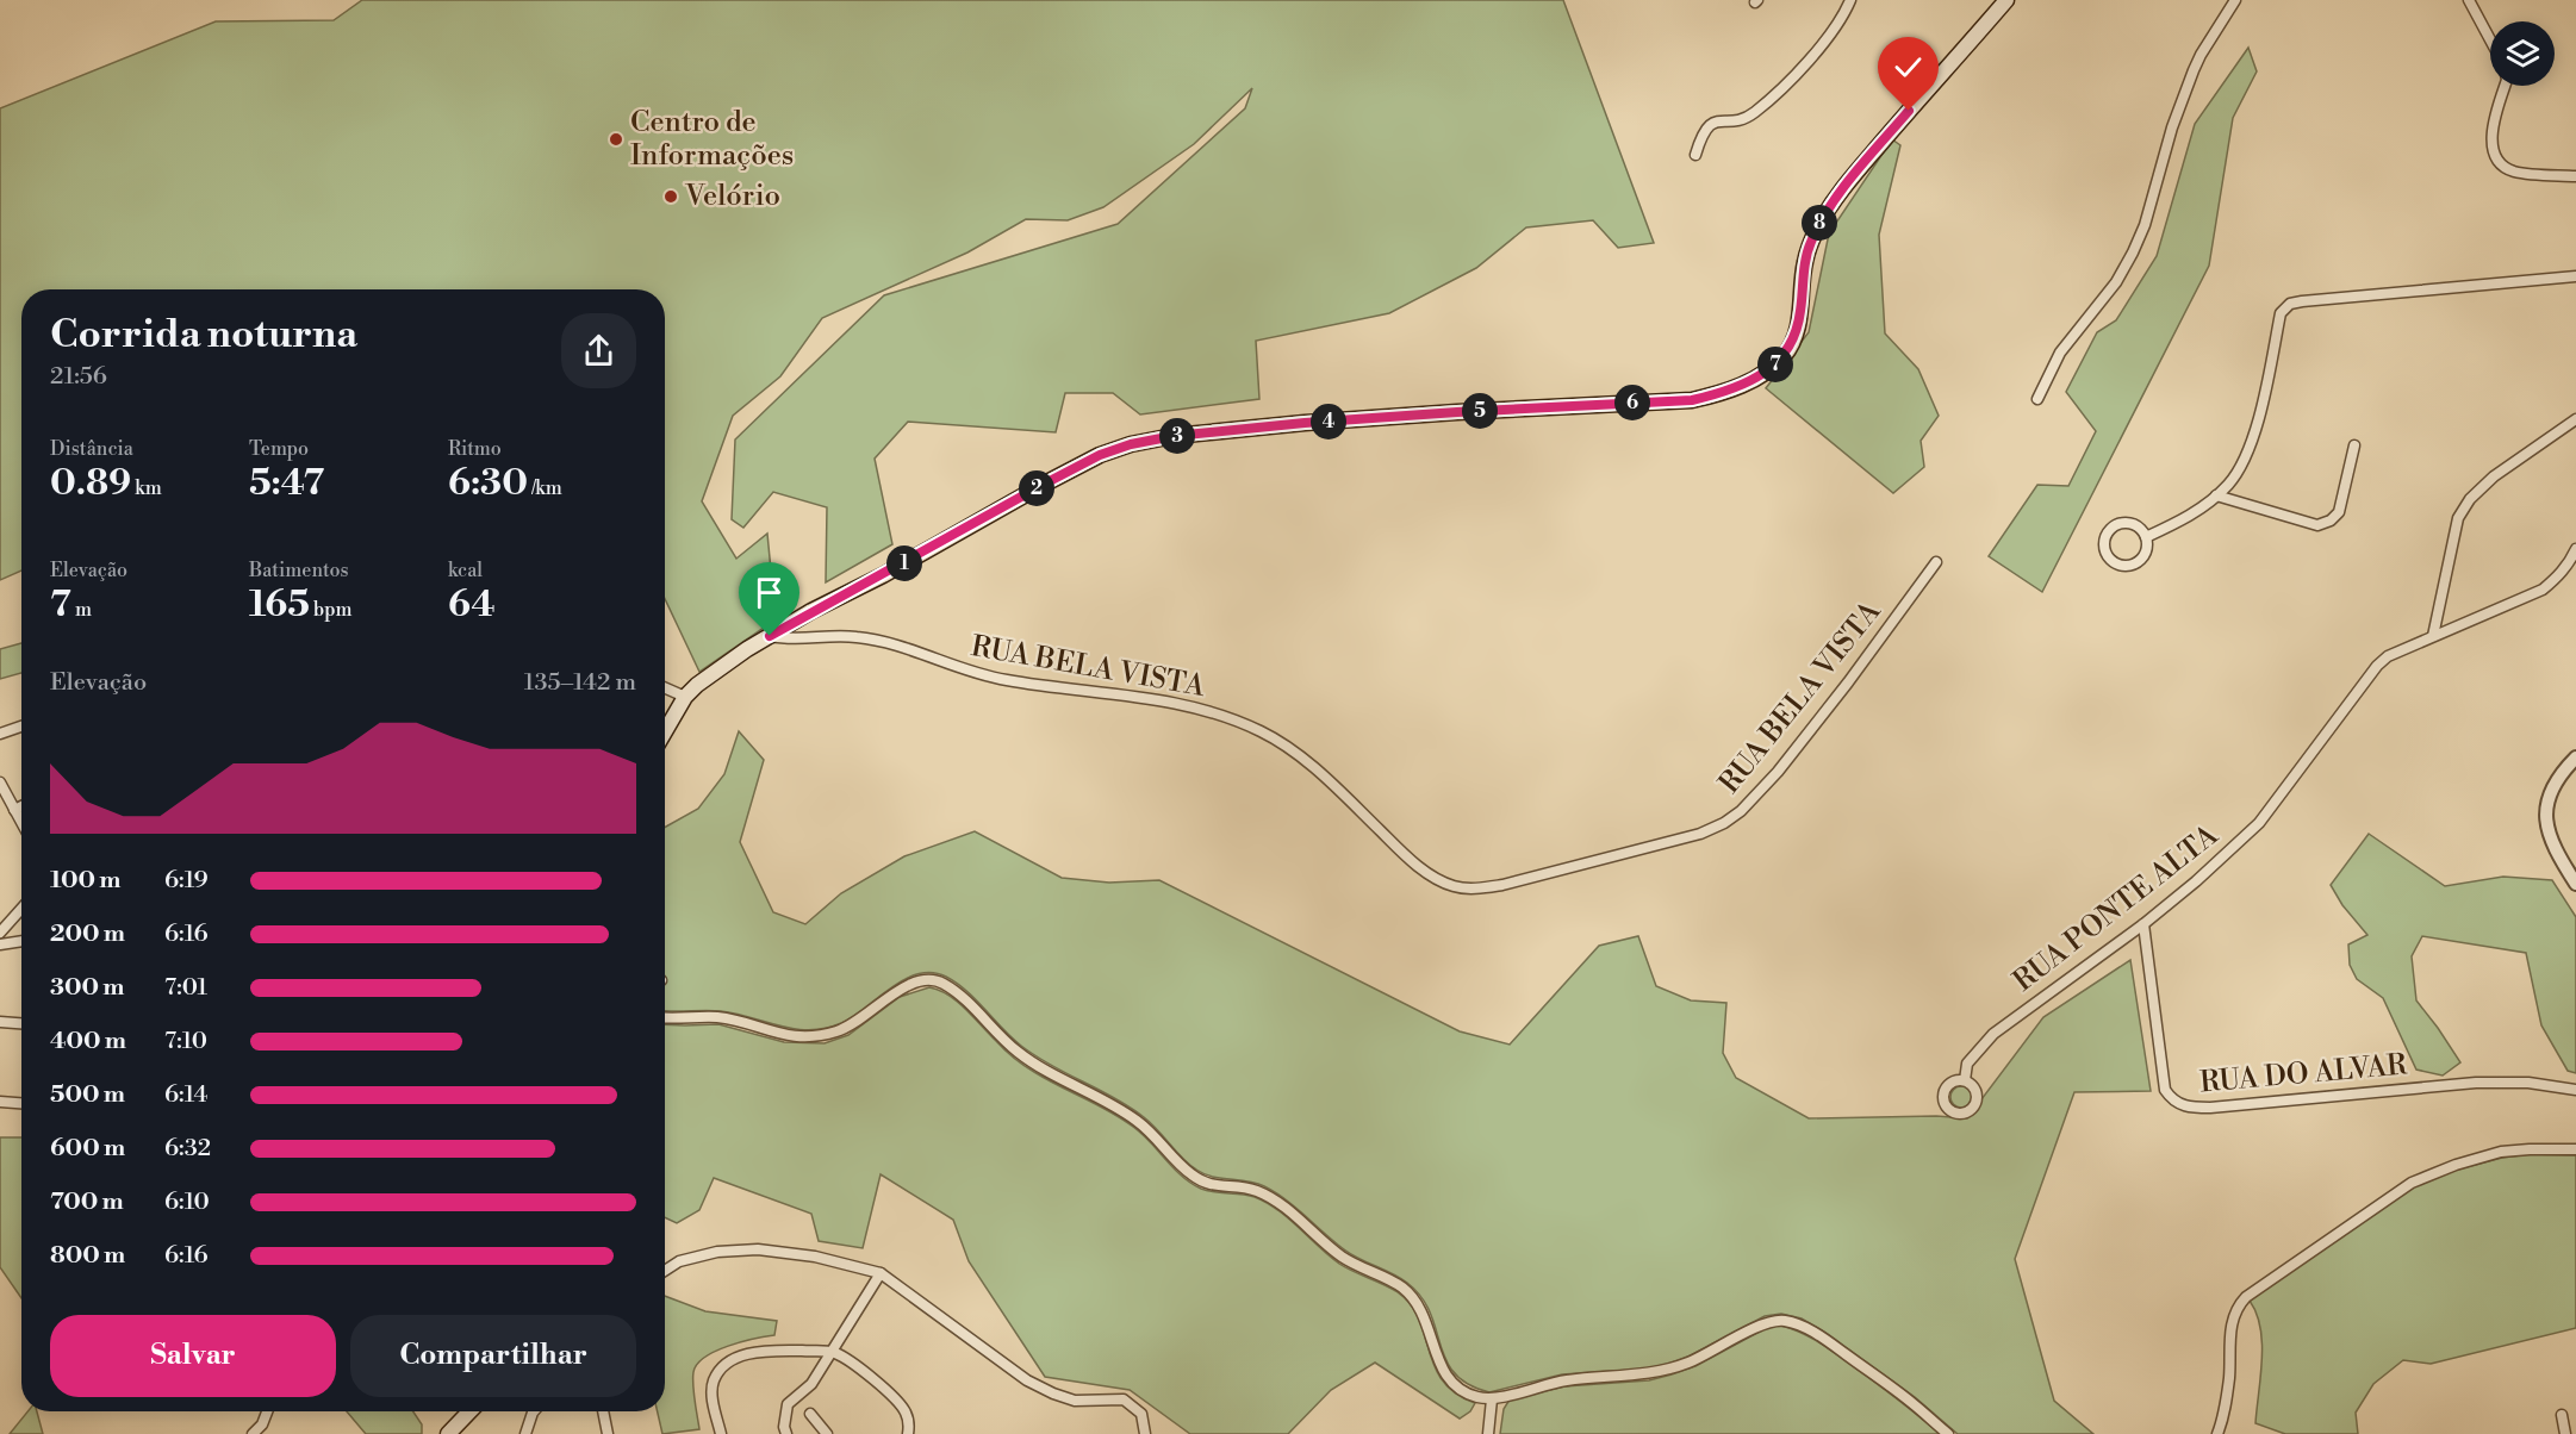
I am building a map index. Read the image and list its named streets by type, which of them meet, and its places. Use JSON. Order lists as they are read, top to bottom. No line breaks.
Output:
{"streets":{"street":["RUA BELA VISTA","RUA PONTE ALTA","RUA DO ALVAR"]},"crossings":[["RUA PONTE ALTA","RUA DO ALVAR"]],"places":["Centro de Informações","Velório"],"page":{"pins":["8","7","6","5","4","3","2","1"],"heading":["Corrida noturna","21:56"],"stats":[["Distância","0.89 km"],["Tempo","5:47"],["Ritmo","6:30 /km"],["Elevação","7 m"],["Batimentos","165 bpm"],["kcal","64"]],"chart":["Elevação","135–142 m"],"list":[{"name":"100 m","note":"6:19"},{"name":"200 m","note":"6:16"},{"name":"300 m","note":"7:01"},{"name":"400 m","note":"7:10"},{"name":"500 m","note":"6:14"},{"name":"600 m","note":"6:32"},{"name":"700 m","note":"6:10"},{"name":"800 m","note":"6:16"}],"buttons":["Salvar","Compartilhar"]}}
